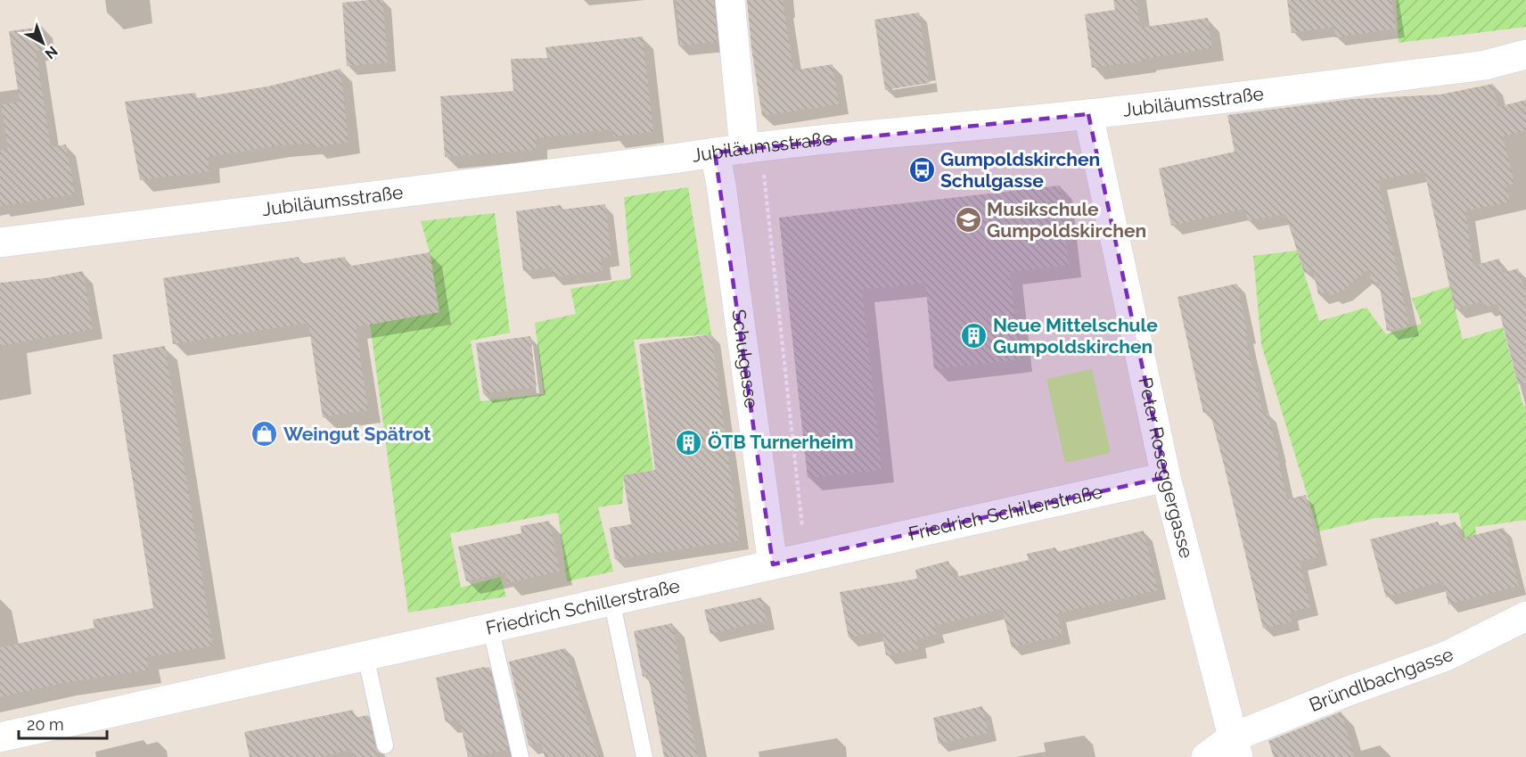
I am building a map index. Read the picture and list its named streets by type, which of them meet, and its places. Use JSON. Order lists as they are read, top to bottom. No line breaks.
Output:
{"streets":{"street":["Jubiläumsstraße","Schulgasse","Peter Roseggergasse","Friedrich Schillerstraße","Bründlbachgasse"]},"crossings":[["Jubiläumsstraße","Schulgasse"],["Jubiläumsstraße","Peter Roseggergasse"],["Schulgasse","Friedrich Schillerstraße"],["Peter Roseggergasse","Friedrich Schillerstraße"],["Peter Roseggergasse","Bründlbachgasse"]],"places":{"bus stop":["Gumpoldskirchen Schulgasse"],"school or university":["Musikschule Gumpoldskirchen"],"building":["Neue Mittelschule Gumpoldskirchen","ÖTB Turnerheim"],"shop":["Weingut Spätrot"]},"scale_bar":"20 m","north":"bottom right"}
